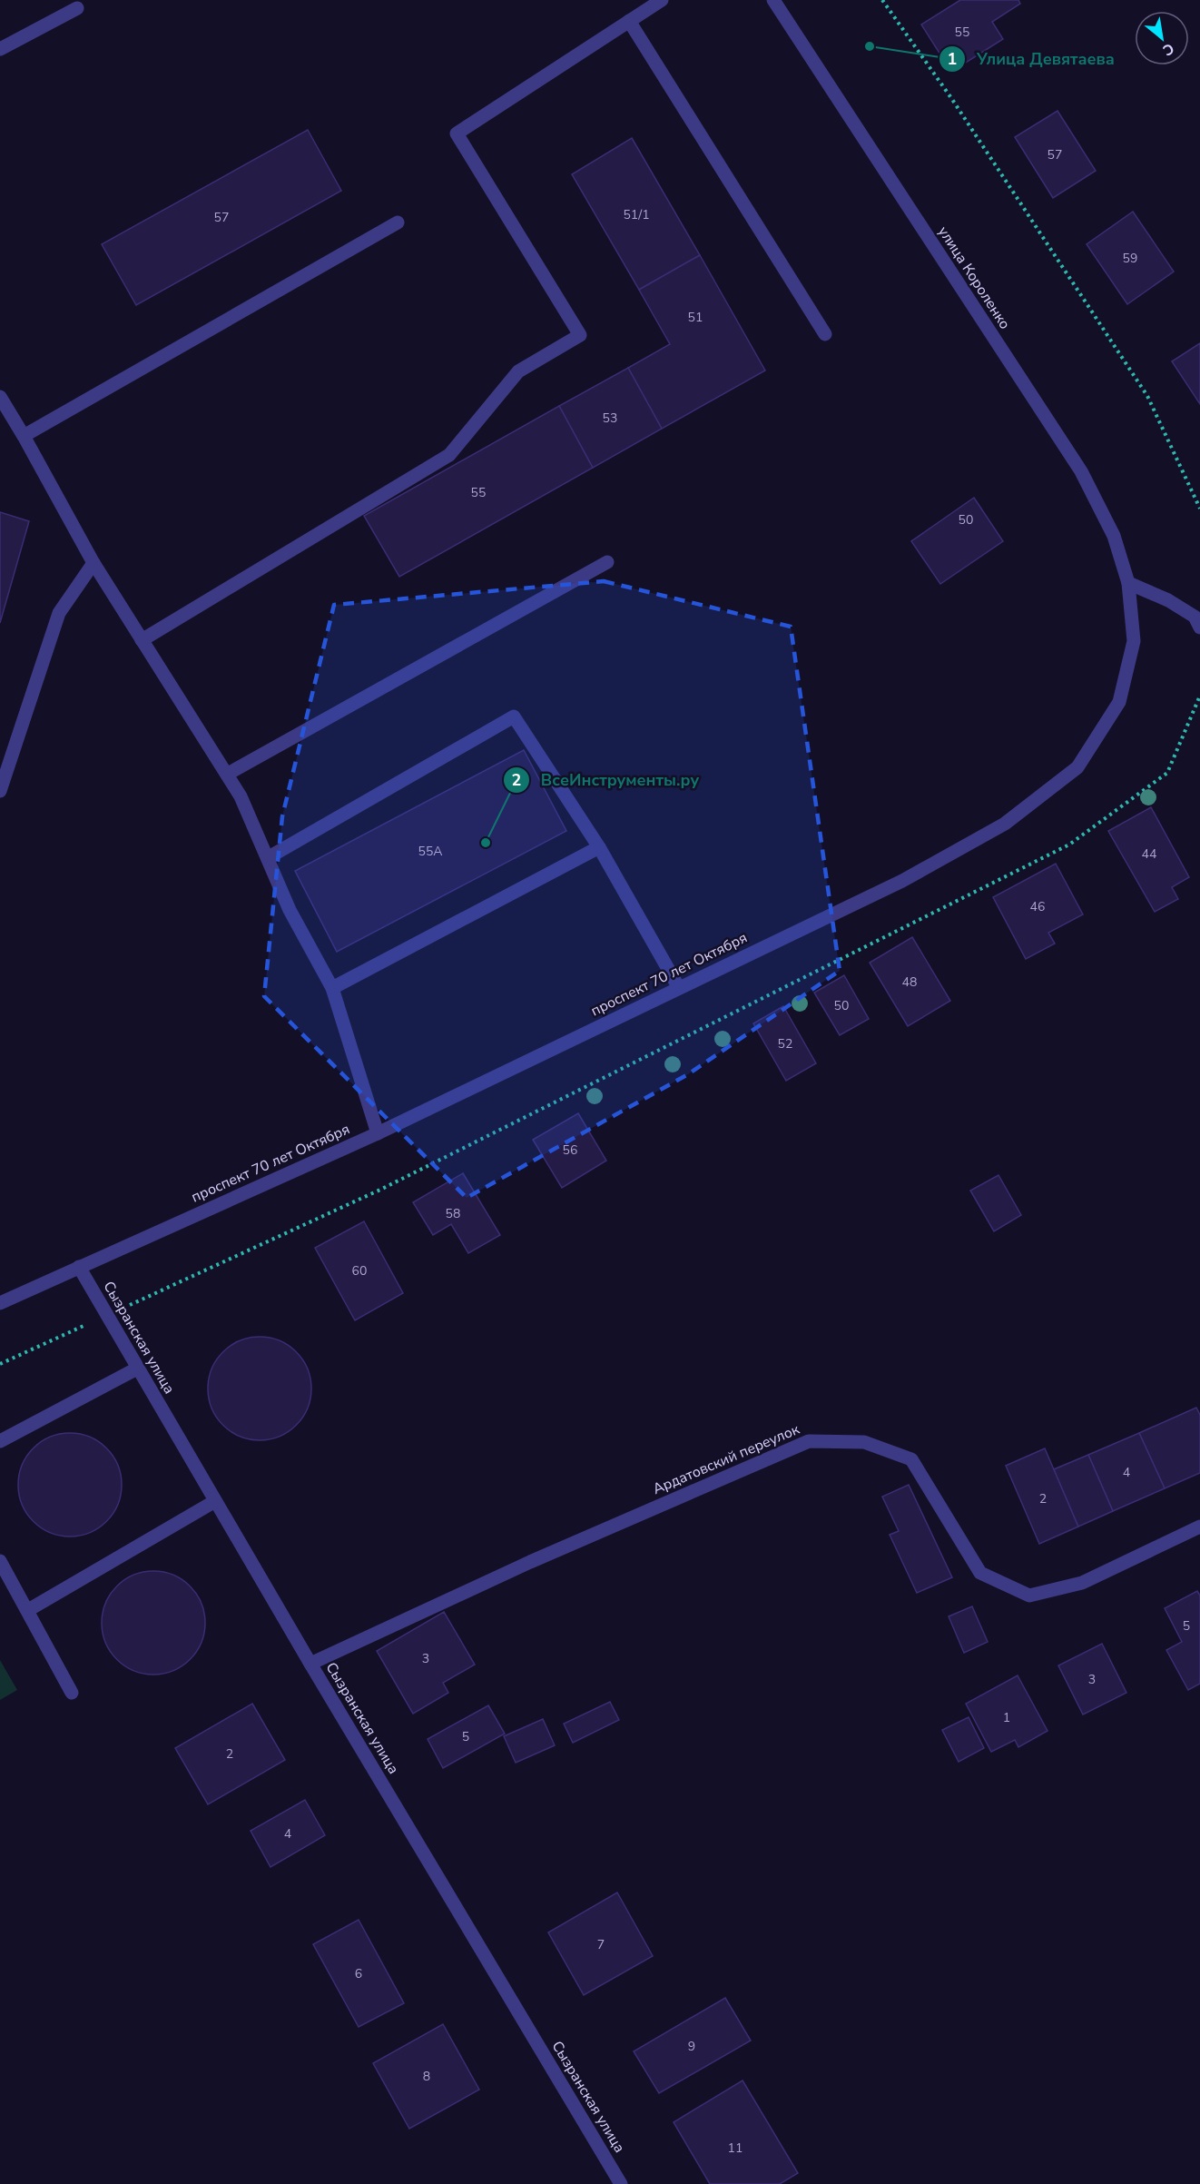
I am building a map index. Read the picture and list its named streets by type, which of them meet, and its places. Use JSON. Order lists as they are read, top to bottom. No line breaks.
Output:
{"streets":{"street":["улица Короленко","проспект 70 лет Октября","Сызранская улица","Ардатовский переулок"]},"crossings":[["улица Короленко","проспект 70 лет Октября"],["проспект 70 лет Октября","Сызранская улица"],["Сызранская улица","Ардатовский переулок"]],"places":["Улица Девятаева","ВсеИнструменты.ру"],"house_numbers":["55","57","51/1","57","59","51","53","55","50","55А","44","46","48","50","52","56","58","60","4","2","5","3","3","1","5","2","4","7","6","9","8","11"],"north":"bottom right"}
